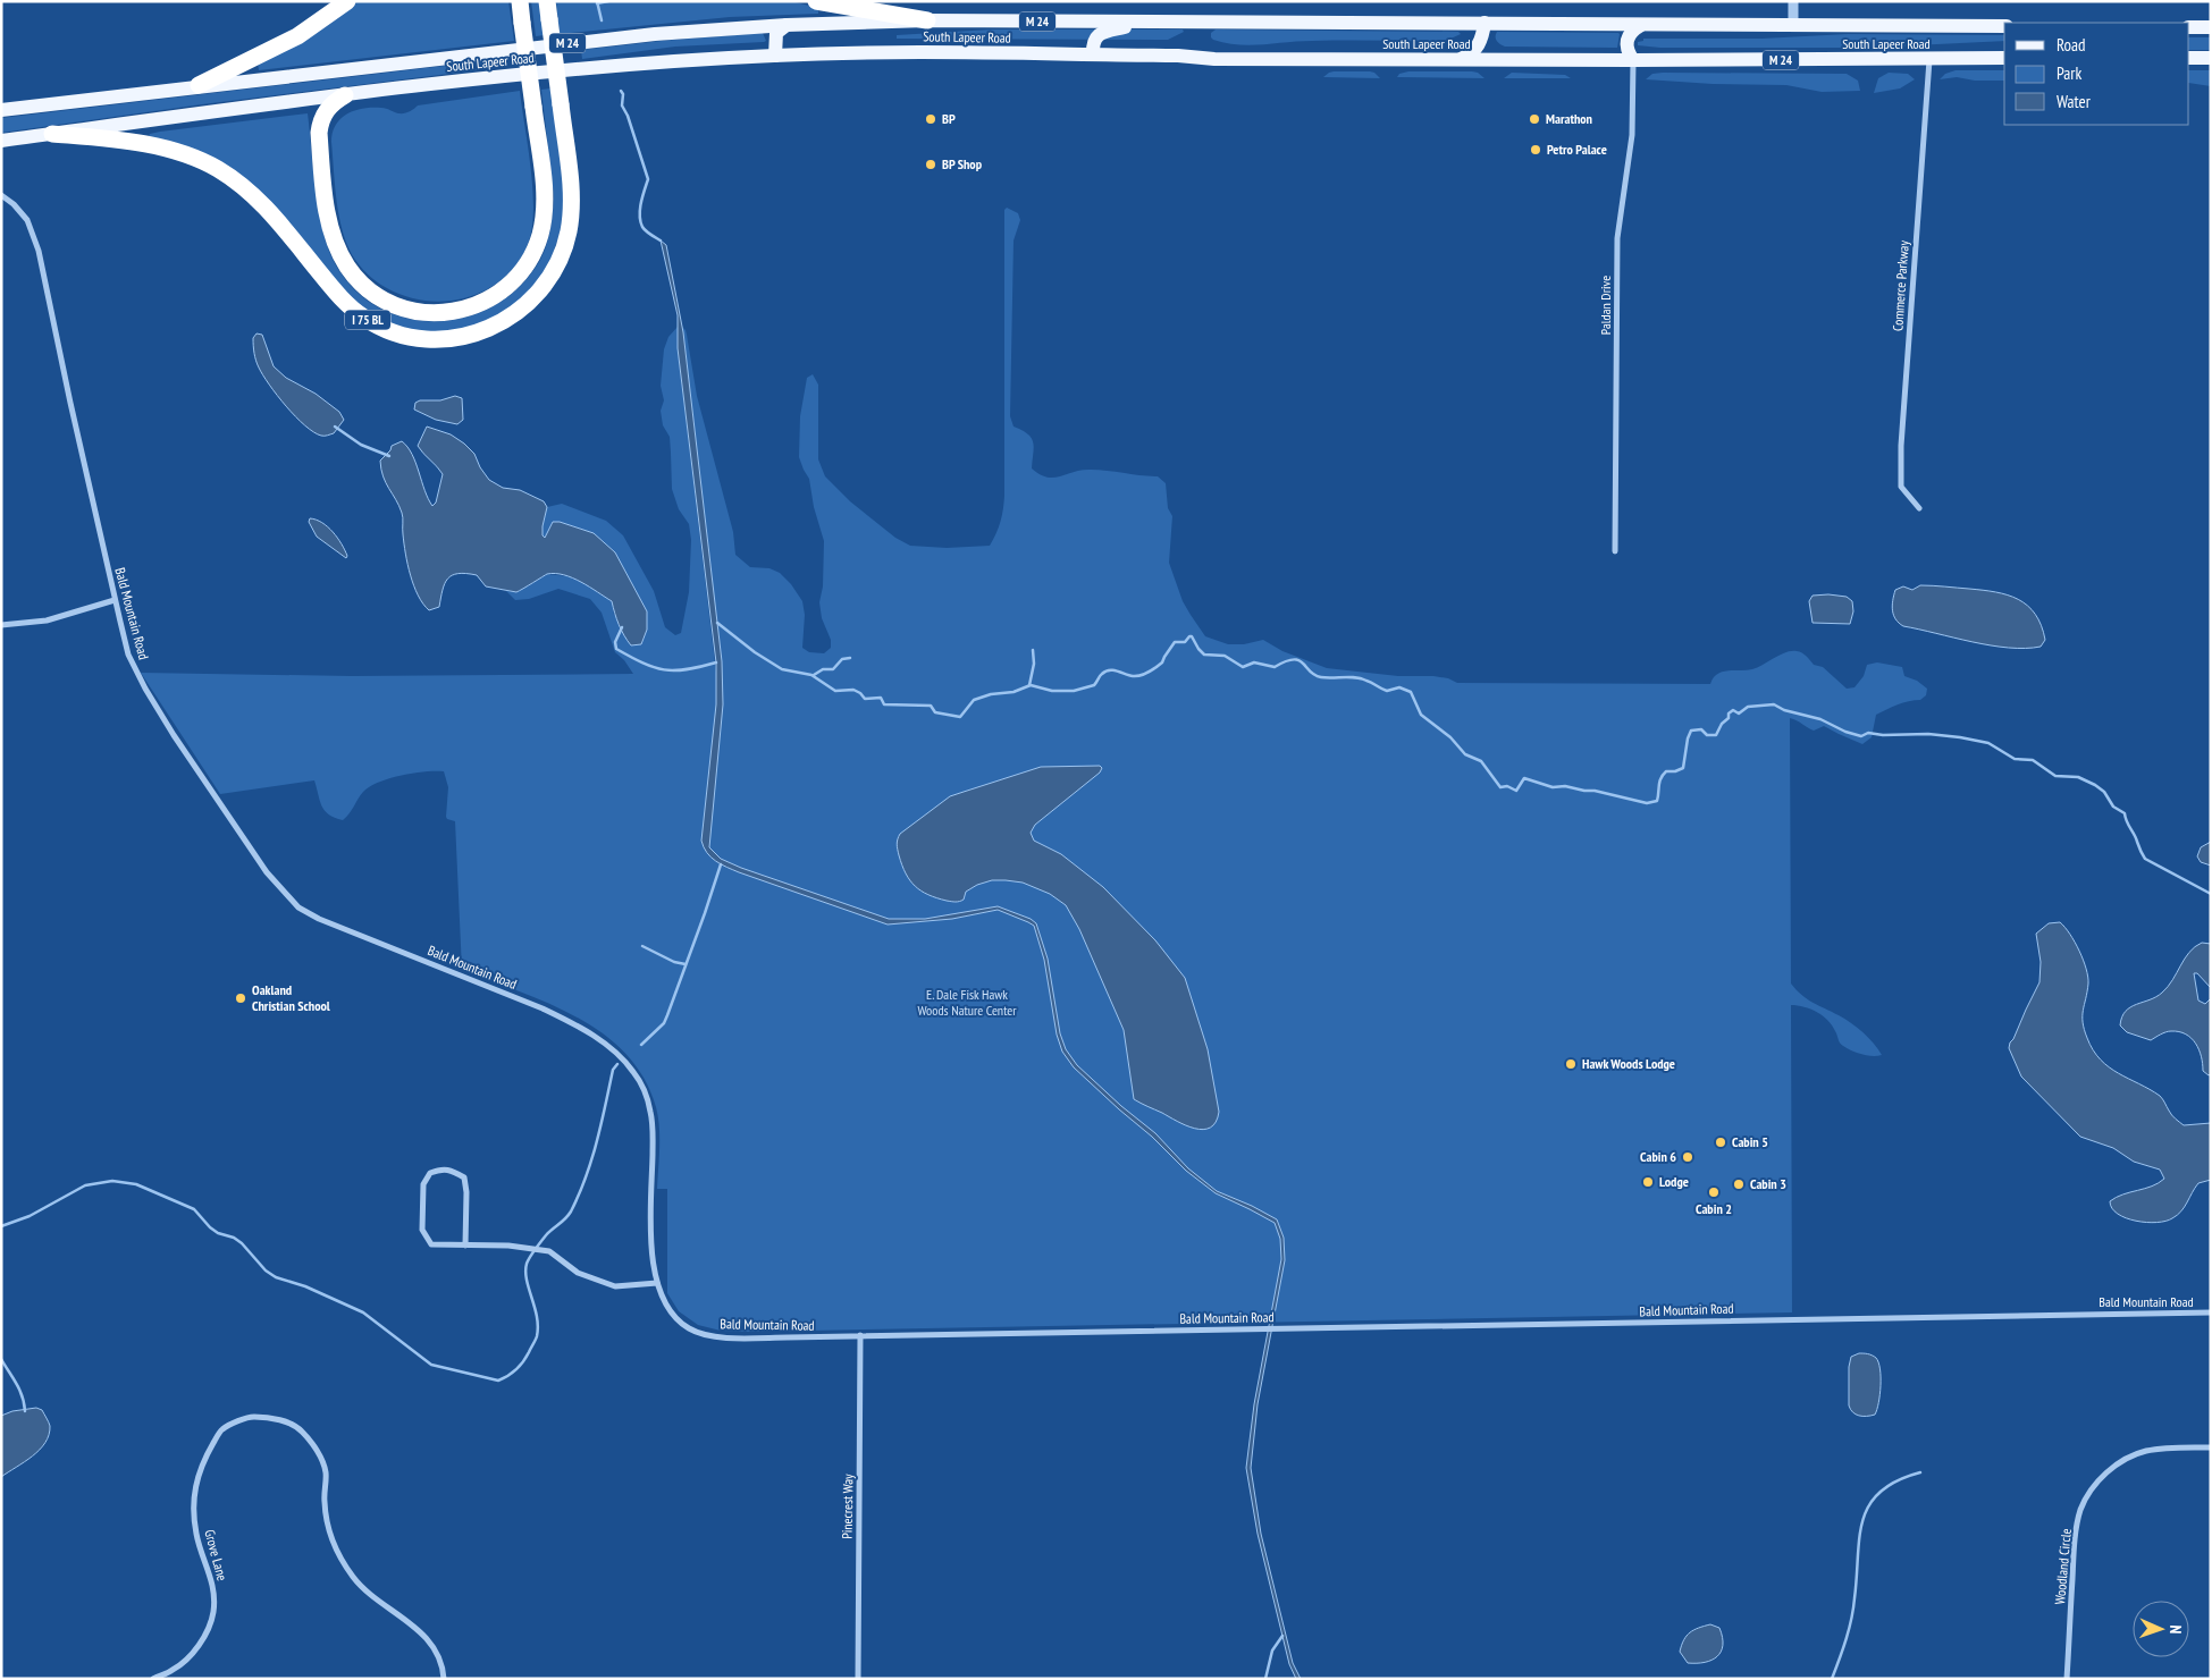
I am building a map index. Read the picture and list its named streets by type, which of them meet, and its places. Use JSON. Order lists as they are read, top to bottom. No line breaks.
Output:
{"streets":{"highway":["I 75 BL"],"main road":["M 24","South Lapeer Road"],"street":["Commerce Parkway","Paldan Drive","Bald Mountain Road","Pinecrest Way","Grove Lane","Woodland Circle"]},"crossings":[["South Lapeer Road","Commerce Parkway"],["South Lapeer Road","Paldan Drive"],["South Lapeer Road","I 75 BL"],["Bald Mountain Road","Pinecrest Way"]],"parks":["E. Dale Fisk Hawk Woods Nature Center"],"places":["BP","Marathon","Petro Palace","BP Shop","Oakland Christian School","Hawk Woods Lodge","Cabin 5","Cabin 6","Lodge","Cabin 3","Cabin 2"],"legend":["Road","Park","Water"],"north":"right"}
